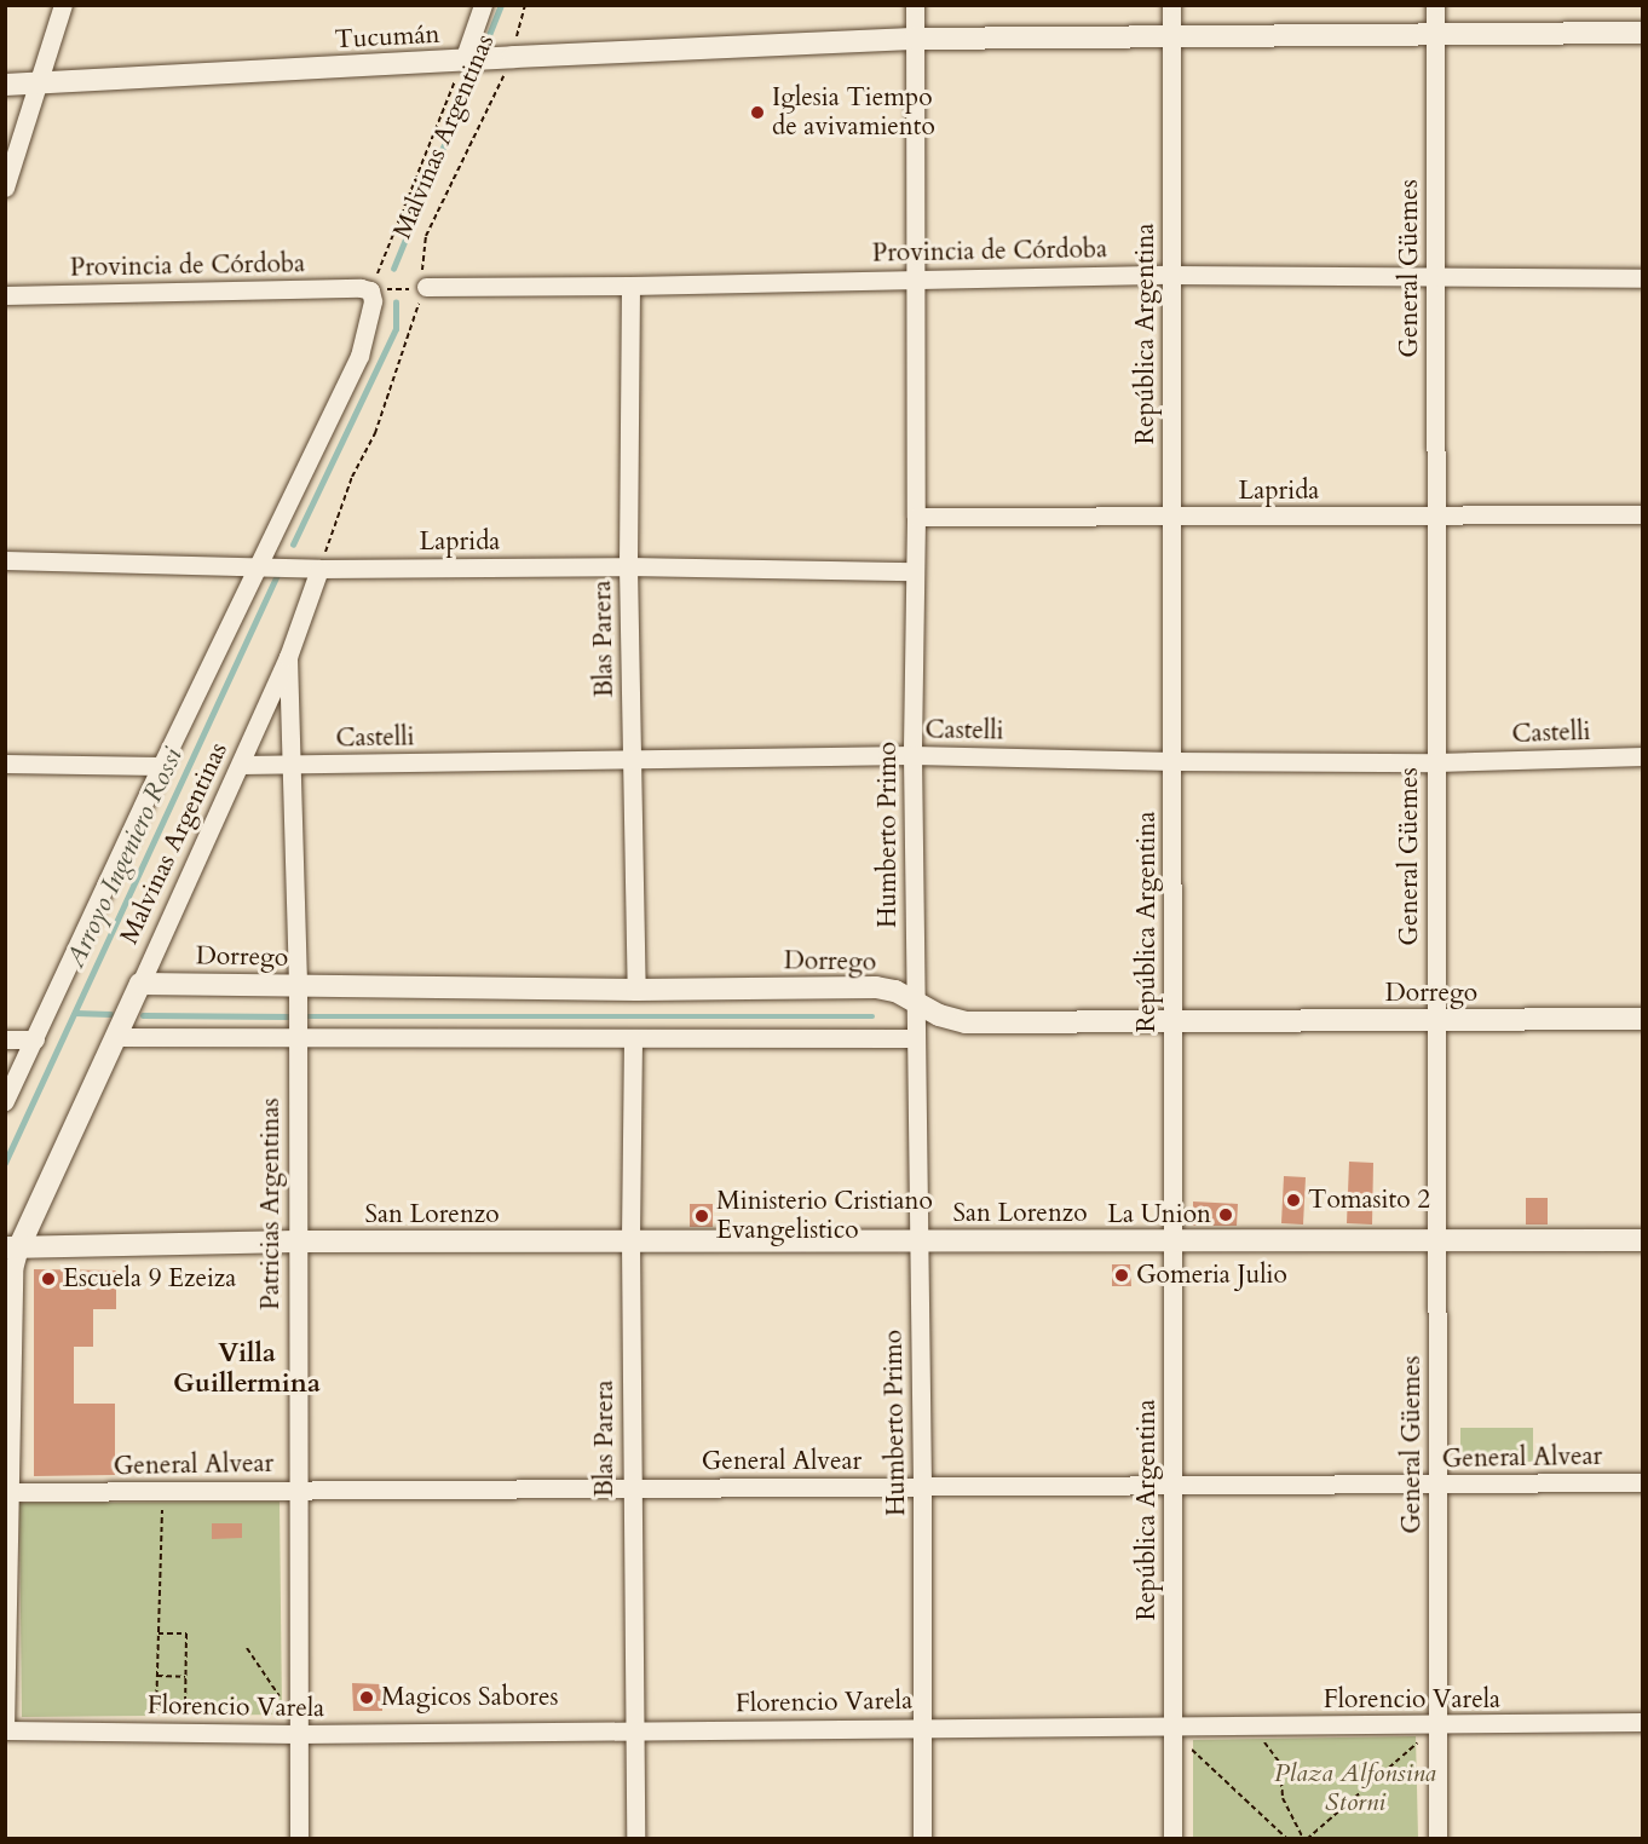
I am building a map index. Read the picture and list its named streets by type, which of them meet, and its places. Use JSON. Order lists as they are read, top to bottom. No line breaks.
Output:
{"streets":{"street":["Tucumán","Malvinas Argentinas","Provincia de Córdoba","General Güemes","República Argentina","Laprida","Blas Parera","Castelli","Humberto Primo","Dorrego","Patricias Argentinas","San Lorenzo","General Alvear","Florencio Varela"]},"crossings":[["Tucumán","Malvinas Argentinas"],["Tucumán","General Güemes"],["Tucumán","República Argentina"],["Tucumán","Humberto Primo"],["Malvinas Argentinas","Provincia de Córdoba"],["Malvinas Argentinas","Laprida"],["Malvinas Argentinas","Castelli"],["Malvinas Argentinas","Dorrego"],["Malvinas Argentinas","Patricias Argentinas"],["Malvinas Argentinas","San Lorenzo"],["Malvinas Argentinas","General Alvear"],["Malvinas Argentinas","Florencio Varela"],["Provincia de Córdoba","General Güemes"],["Provincia de Córdoba","República Argentina"],["Provincia de Córdoba","Blas Parera"],["Provincia de Córdoba","Humberto Primo"],["General Güemes","Laprida"],["General Güemes","Castelli"],["General Güemes","Dorrego"],["General Güemes","San Lorenzo"],["General Güemes","General Alvear"],["General Güemes","Florencio Varela"],["República Argentina","Laprida"],["República Argentina","Castelli"],["República Argentina","Dorrego"],["República Argentina","San Lorenzo"],["República Argentina","General Alvear"],["República Argentina","Florencio Varela"],["Laprida","Blas Parera"],["Laprida","Humberto Primo"],["Blas Parera","Castelli"],["Blas Parera","Dorrego"],["Blas Parera","San Lorenzo"],["Blas Parera","General Alvear"],["Blas Parera","Florencio Varela"],["Castelli","Humberto Primo"],["Castelli","Patricias Argentinas"],["Humberto Primo","Dorrego"],["Humberto Primo","San Lorenzo"],["Humberto Primo","General Alvear"],["Humberto Primo","Florencio Varela"],["Dorrego","Patricias Argentinas"],["Patricias Argentinas","San Lorenzo"],["Patricias Argentinas","General Alvear"],["Patricias Argentinas","Florencio Varela"]],"districts":["Villa Guillermina"],"water":["Arroyo Ingeniero Rossi"],"parks":["Plaza Alfonsina Storni"],"places":["Iglesia Tiempo de avivamiento","Tomasito 2","La Union","Ministerio Cristiano Evangelistico","Gomeria Julio","Escuela 9 Ezeiza","Magicos Sabores"]}
